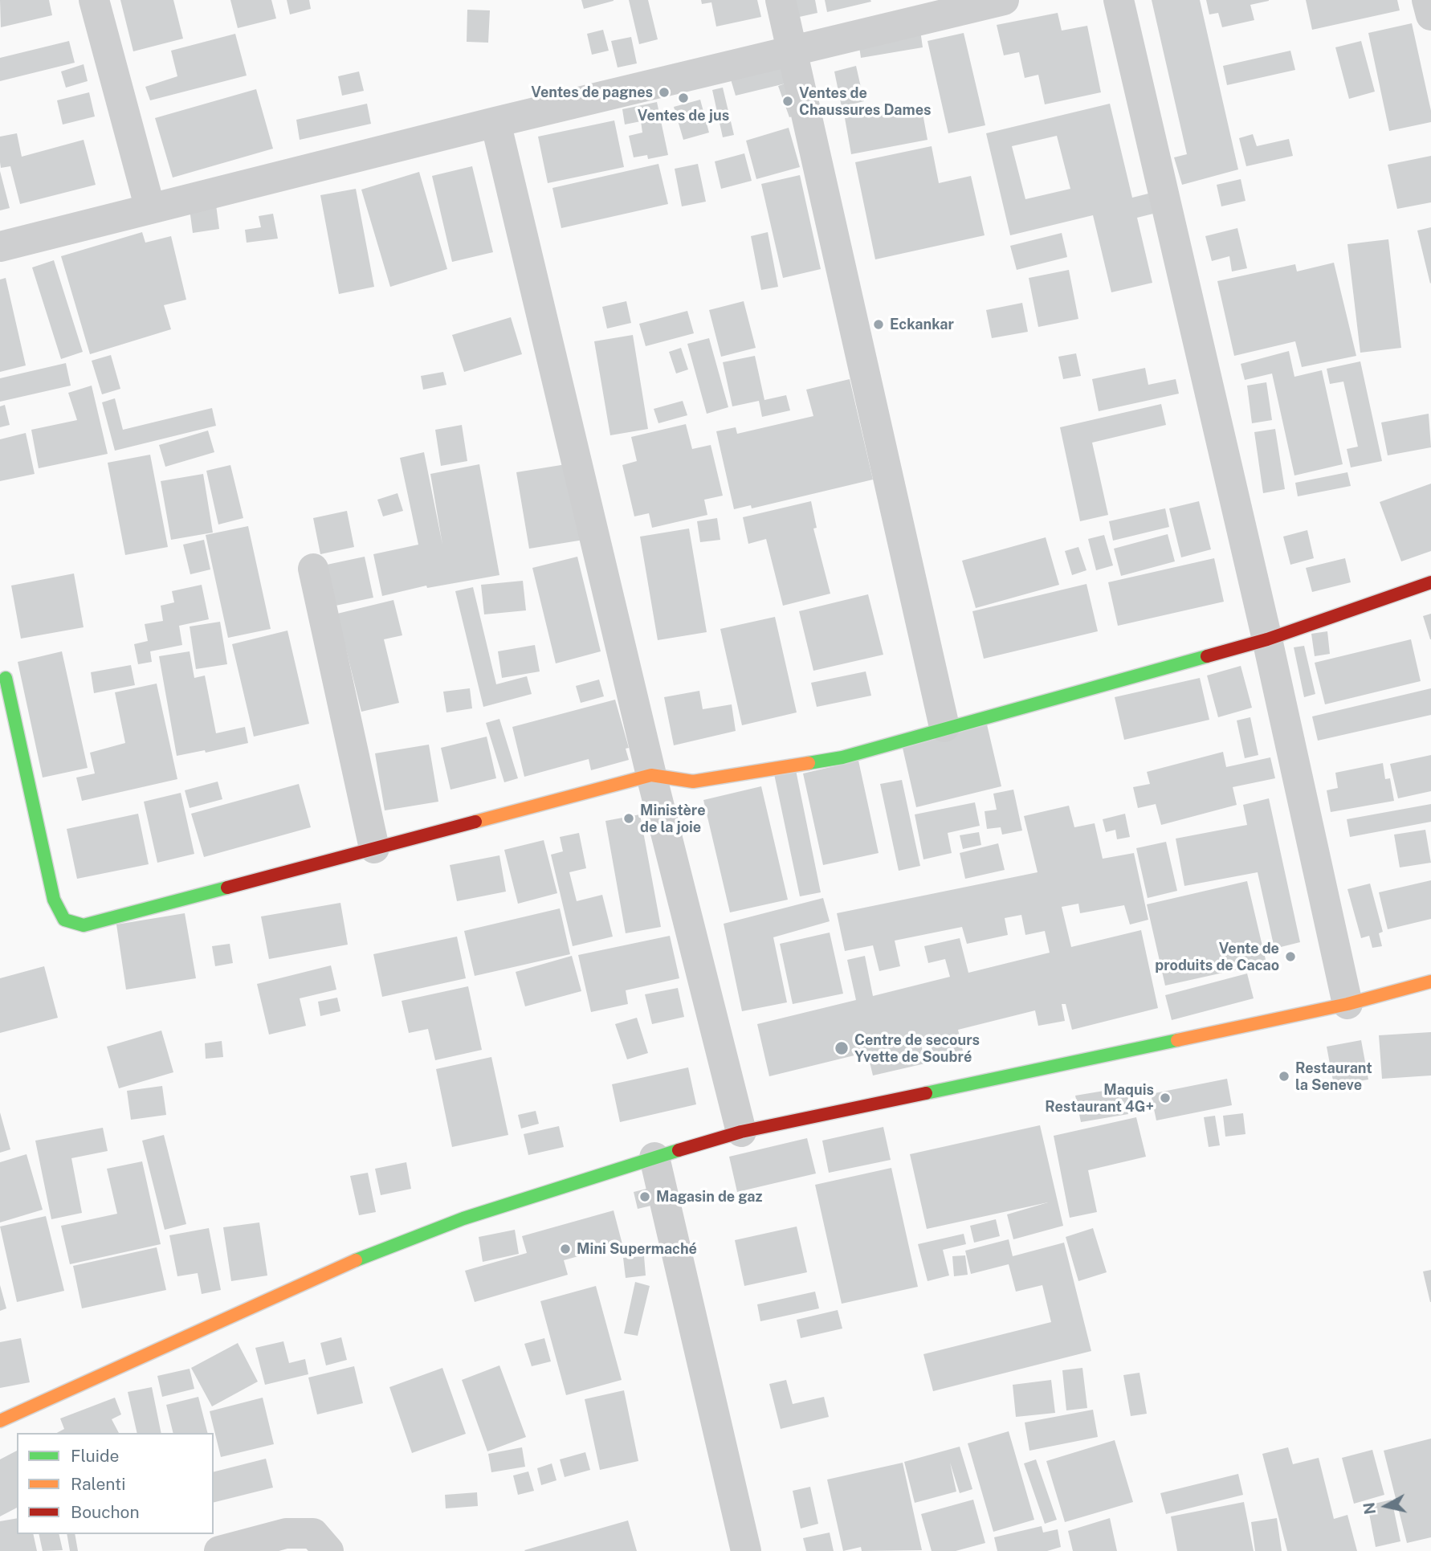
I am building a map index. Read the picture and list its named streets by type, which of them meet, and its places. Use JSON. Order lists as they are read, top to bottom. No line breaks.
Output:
{"places":["Ventes de pagnes","Ventes de jus","Ventes de Chaussures Dames","Eckankar","Ministère de la joie","Vente de produits de Cacao","Centre de secours Yvette de Soubré","Restaurant la Seneve","Maquis Restaurant 4G+","Magasin de gaz","Mini Supermaché"],"legend":["Fluide","Ralenti","Bouchon"],"north":"left"}
